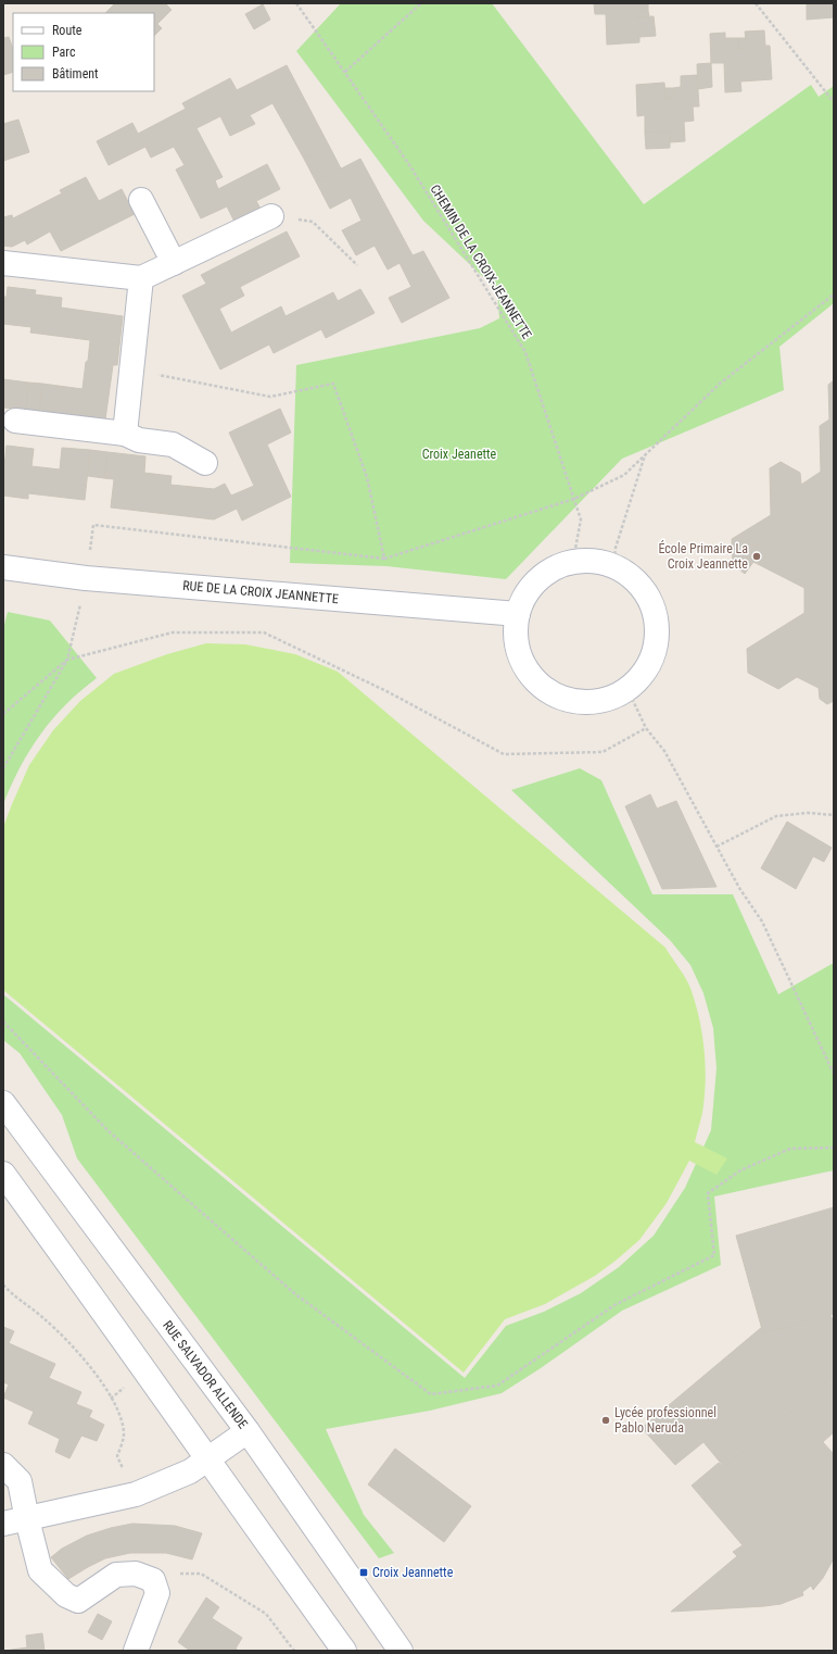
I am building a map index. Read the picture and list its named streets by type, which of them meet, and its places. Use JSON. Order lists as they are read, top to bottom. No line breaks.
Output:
{"streets":{"street":["RUE DE LA CROIX JEANNETTE","RUE SALVADOR ALLENDE"],"path":["CHEMIN DE LA CROIX-JEANNETTE"]},"crossings":[["CHEMIN DE LA CROIX-JEANNETTE","RUE DE LA CROIX JEANNETTE"]],"parks":["Croix Jeanette"],"places":{"other":["École Primaire La Croix Jeannette","Lycée professionnel Pablo Neruda"],"transit":["Croix Jeannette"]},"legend":["Route","Parc","Bâtiment"]}
